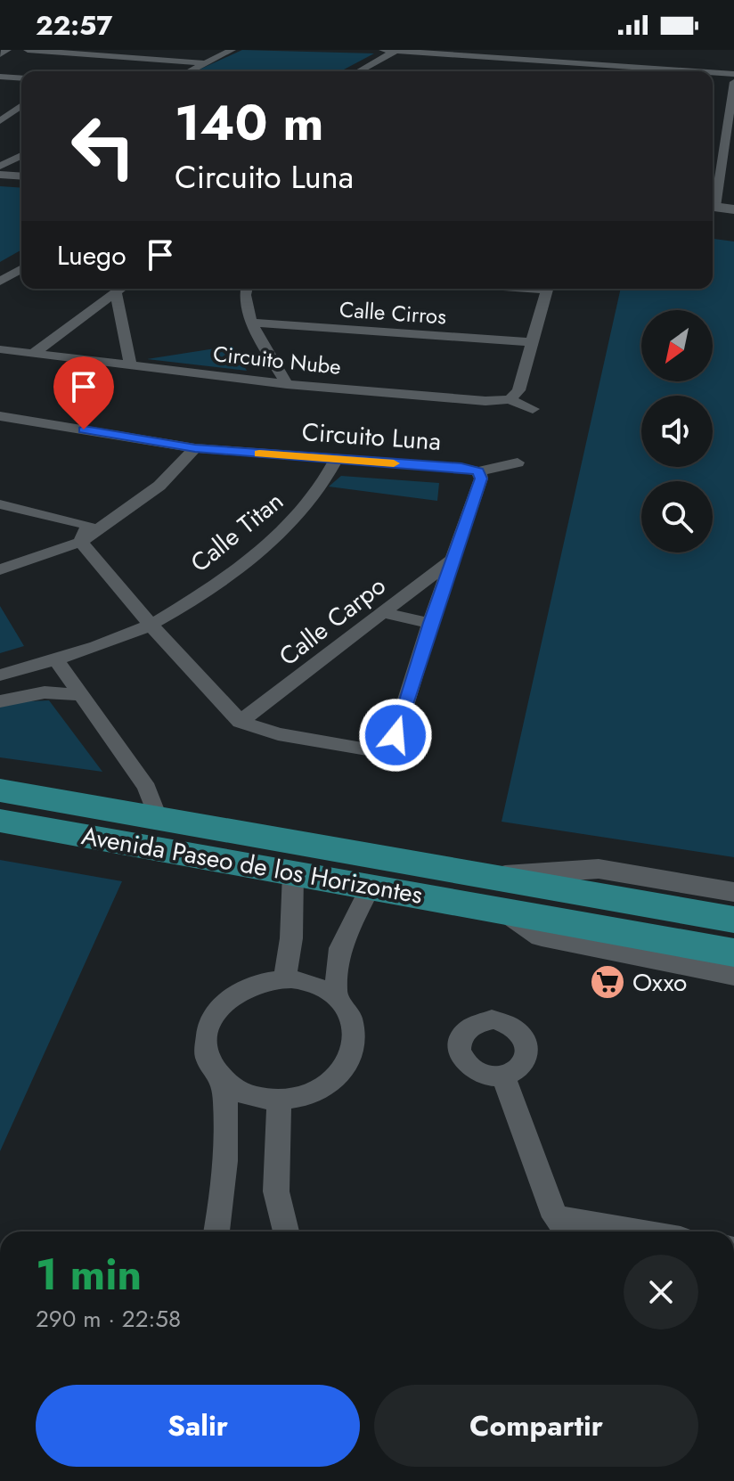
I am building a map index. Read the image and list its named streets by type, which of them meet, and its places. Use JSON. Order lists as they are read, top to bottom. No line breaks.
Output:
{"streets":{"main road":["Avenida Paseo de los Horizontes"],"street":["Calle Cirros","Circuito Nube","Circuito Luna","Calle Titan","Calle Carpo"]},"crossings":[["Circuito Luna","Calle Titan"]],"places":{"supermarket":["Oxxo"]},"north":"bottom left","page":{"status":"22:57","turn":["140 m","Circuito Luna"],"then":"Luego","heading":["1 min","290 m · 22:58"],"buttons":["Salir","Compartir"]}}
